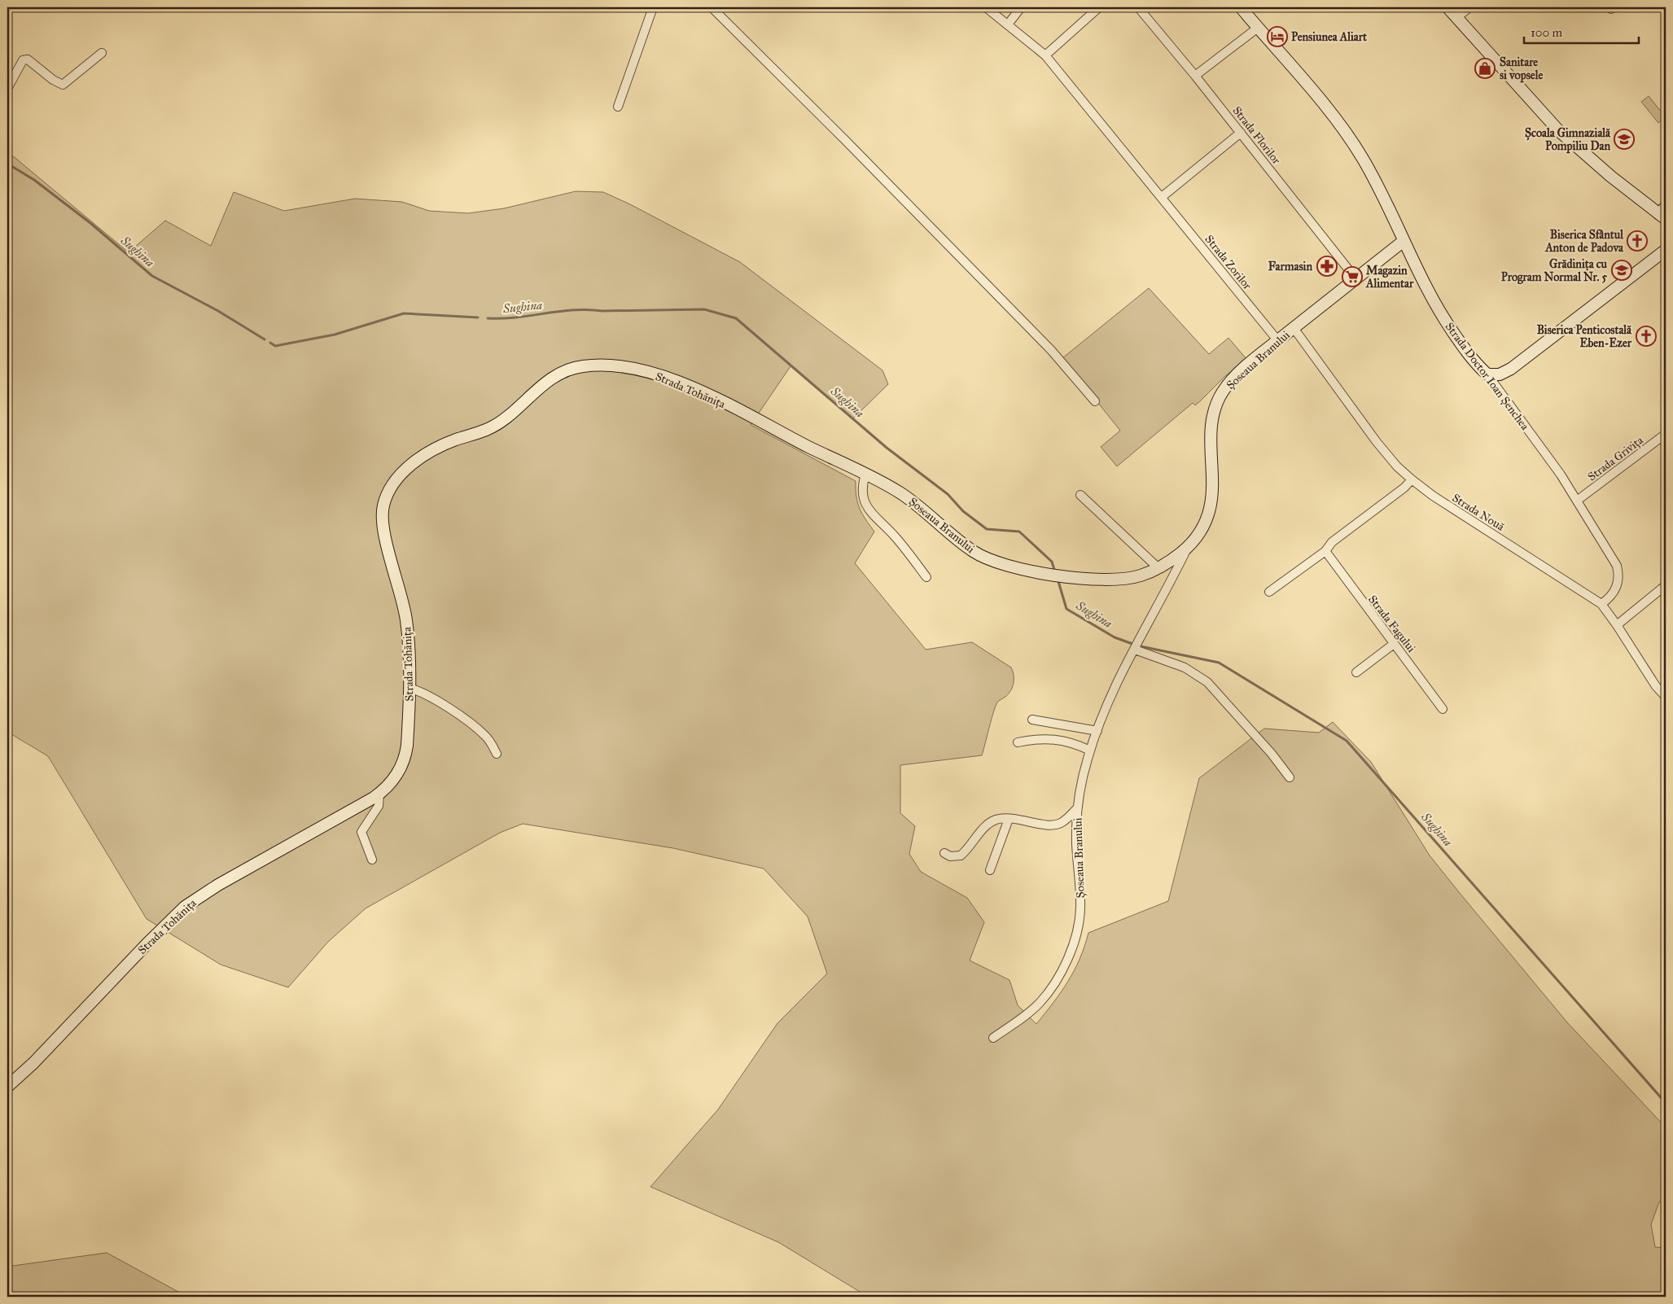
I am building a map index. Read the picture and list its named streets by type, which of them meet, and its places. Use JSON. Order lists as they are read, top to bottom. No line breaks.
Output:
{"streets":{"main road":["Șoseaua Branului","Strada Doctor Ioan Șenchea","Strada Tohănița"],"street":["Strada Florilor","Strada Zorilor","Strada Grivița","Strada Nouă","Strada Fagului"]},"crossings":[["Strada Florilor","Șoseaua Branului"],["Strada Zorilor","Șoseaua Branului"],["Șoseaua Branului","Strada Doctor Ioan Șenchea"],["Șoseaua Branului","Strada Tohănița"],["Șoseaua Branului","Strada Nouă"],["Strada Doctor Ioan Șenchea","Strada Grivița"],["Strada Doctor Ioan Șenchea","Strada Nouă"]],"water":["Sughina"],"places":{"hotel":["Pensiunea Aliart"],"shop":["Sanitare si vopsele"],"school or university":["Școala Gimnazială Pompiliu Dan","Grădinița cu Program Normal Nr. 5"],"church":["Biserica Sfântul Anton de Padova","Biserica Penticostală Eben-Ezer"],"pharmacy":["Farmasin"],"supermarket":["Magazin Alimentar"]},"scale_bar":"100 m"}
